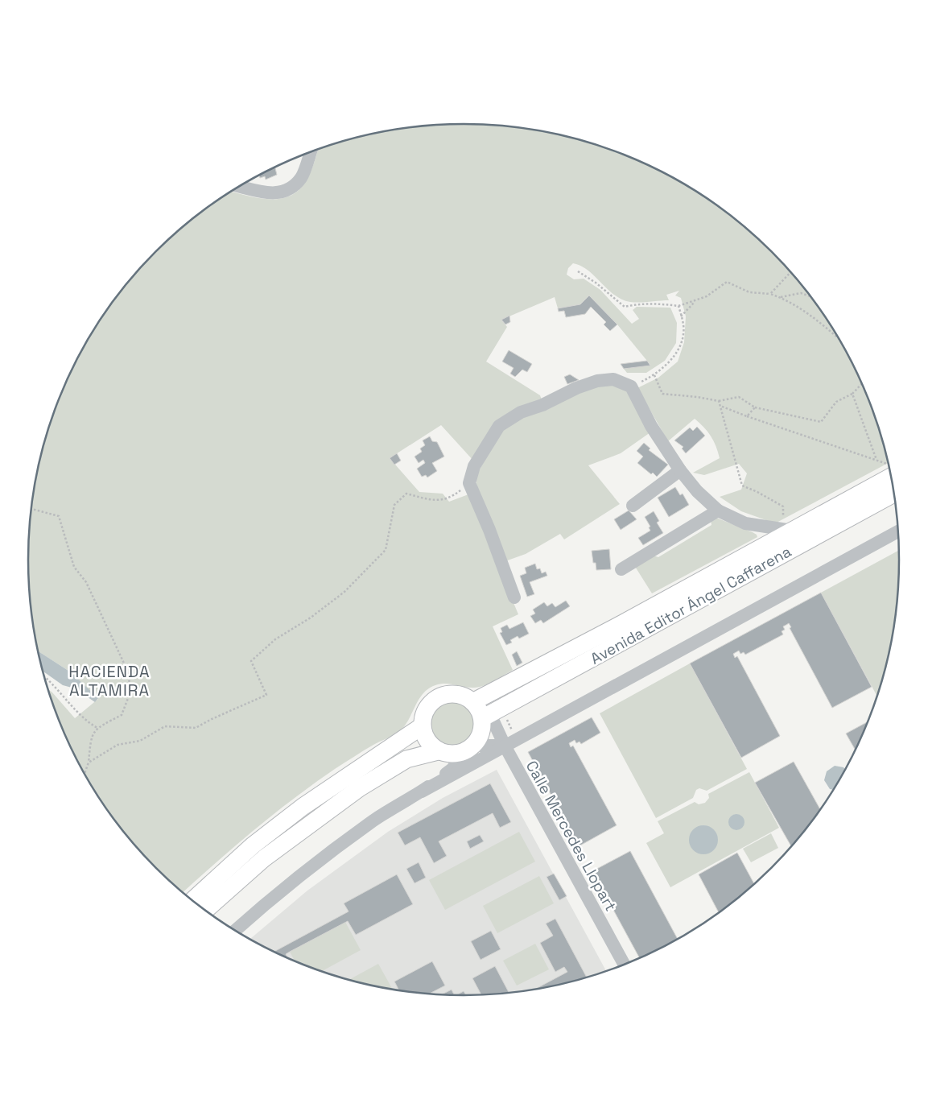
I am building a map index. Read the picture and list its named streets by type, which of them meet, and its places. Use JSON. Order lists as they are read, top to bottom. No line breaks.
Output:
{"streets":{"main road":["Avenida Editor Ángel Caffarena"],"street":["Calle Mercedes Llopart"]},"crossings":[["Avenida Editor Ángel Caffarena","Calle Mercedes Llopart"]],"districts":["HACIENDA ALTAMIRA"]}
